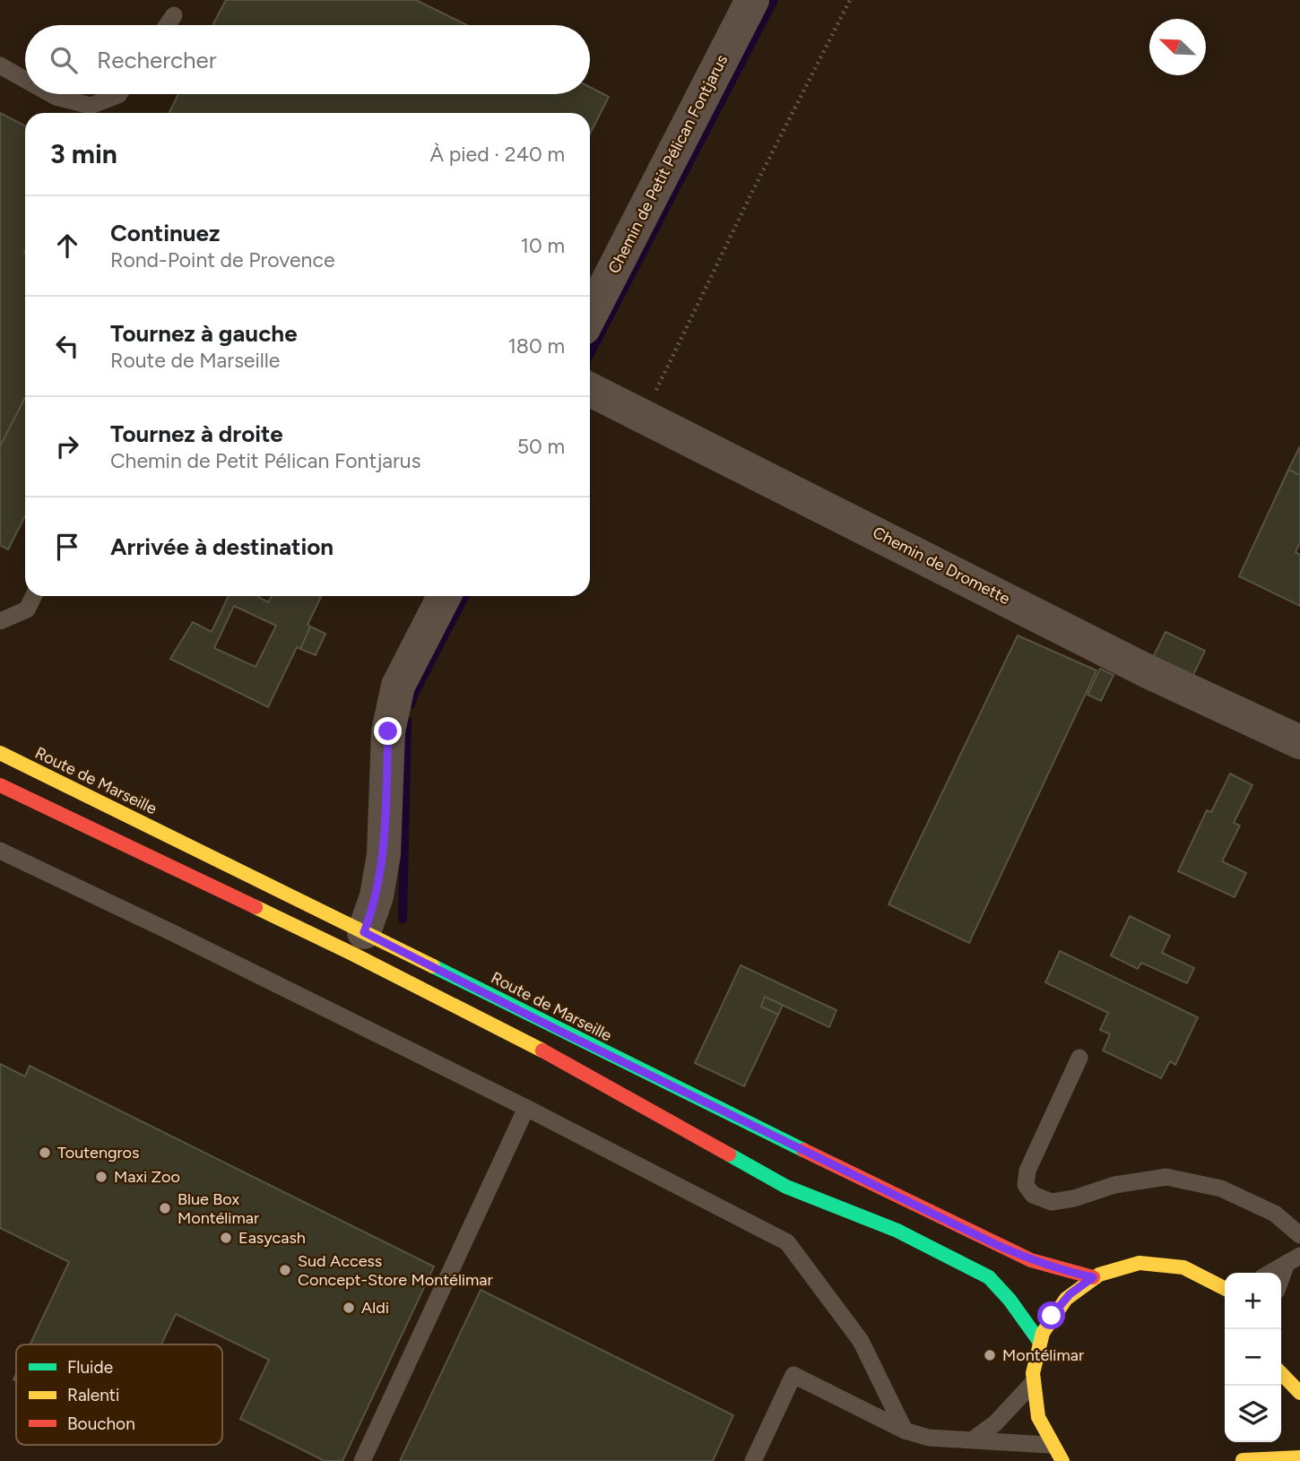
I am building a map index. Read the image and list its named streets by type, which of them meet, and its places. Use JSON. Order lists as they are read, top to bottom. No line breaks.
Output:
{"streets":{"main road":["Route de Marseille"],"street":["Chemin de Petit Pélican Fontjarus","Chemin de Dromette"]},"places":["Toutengros","Maxi Zoo","Blue Box Montélimar","Easycash","Sud Access Concept-Store Montélimar","Aldi","Montélimar"],"legend":["Fluide","Ralenti","Bouchon"],"north":"top left","page":{"search":"Rechercher","heading":["3 min","À pied · 240 m"],"list":[["Continuez","Rond-Point de Provence","10 m"],["Tournez à gauche","Route de Marseille","180 m"],["Tournez à droite","Chemin de Petit Pélican Fontjarus","50 m"],"Arrivée à destination"],"map_buttons":["+","−"]}}
